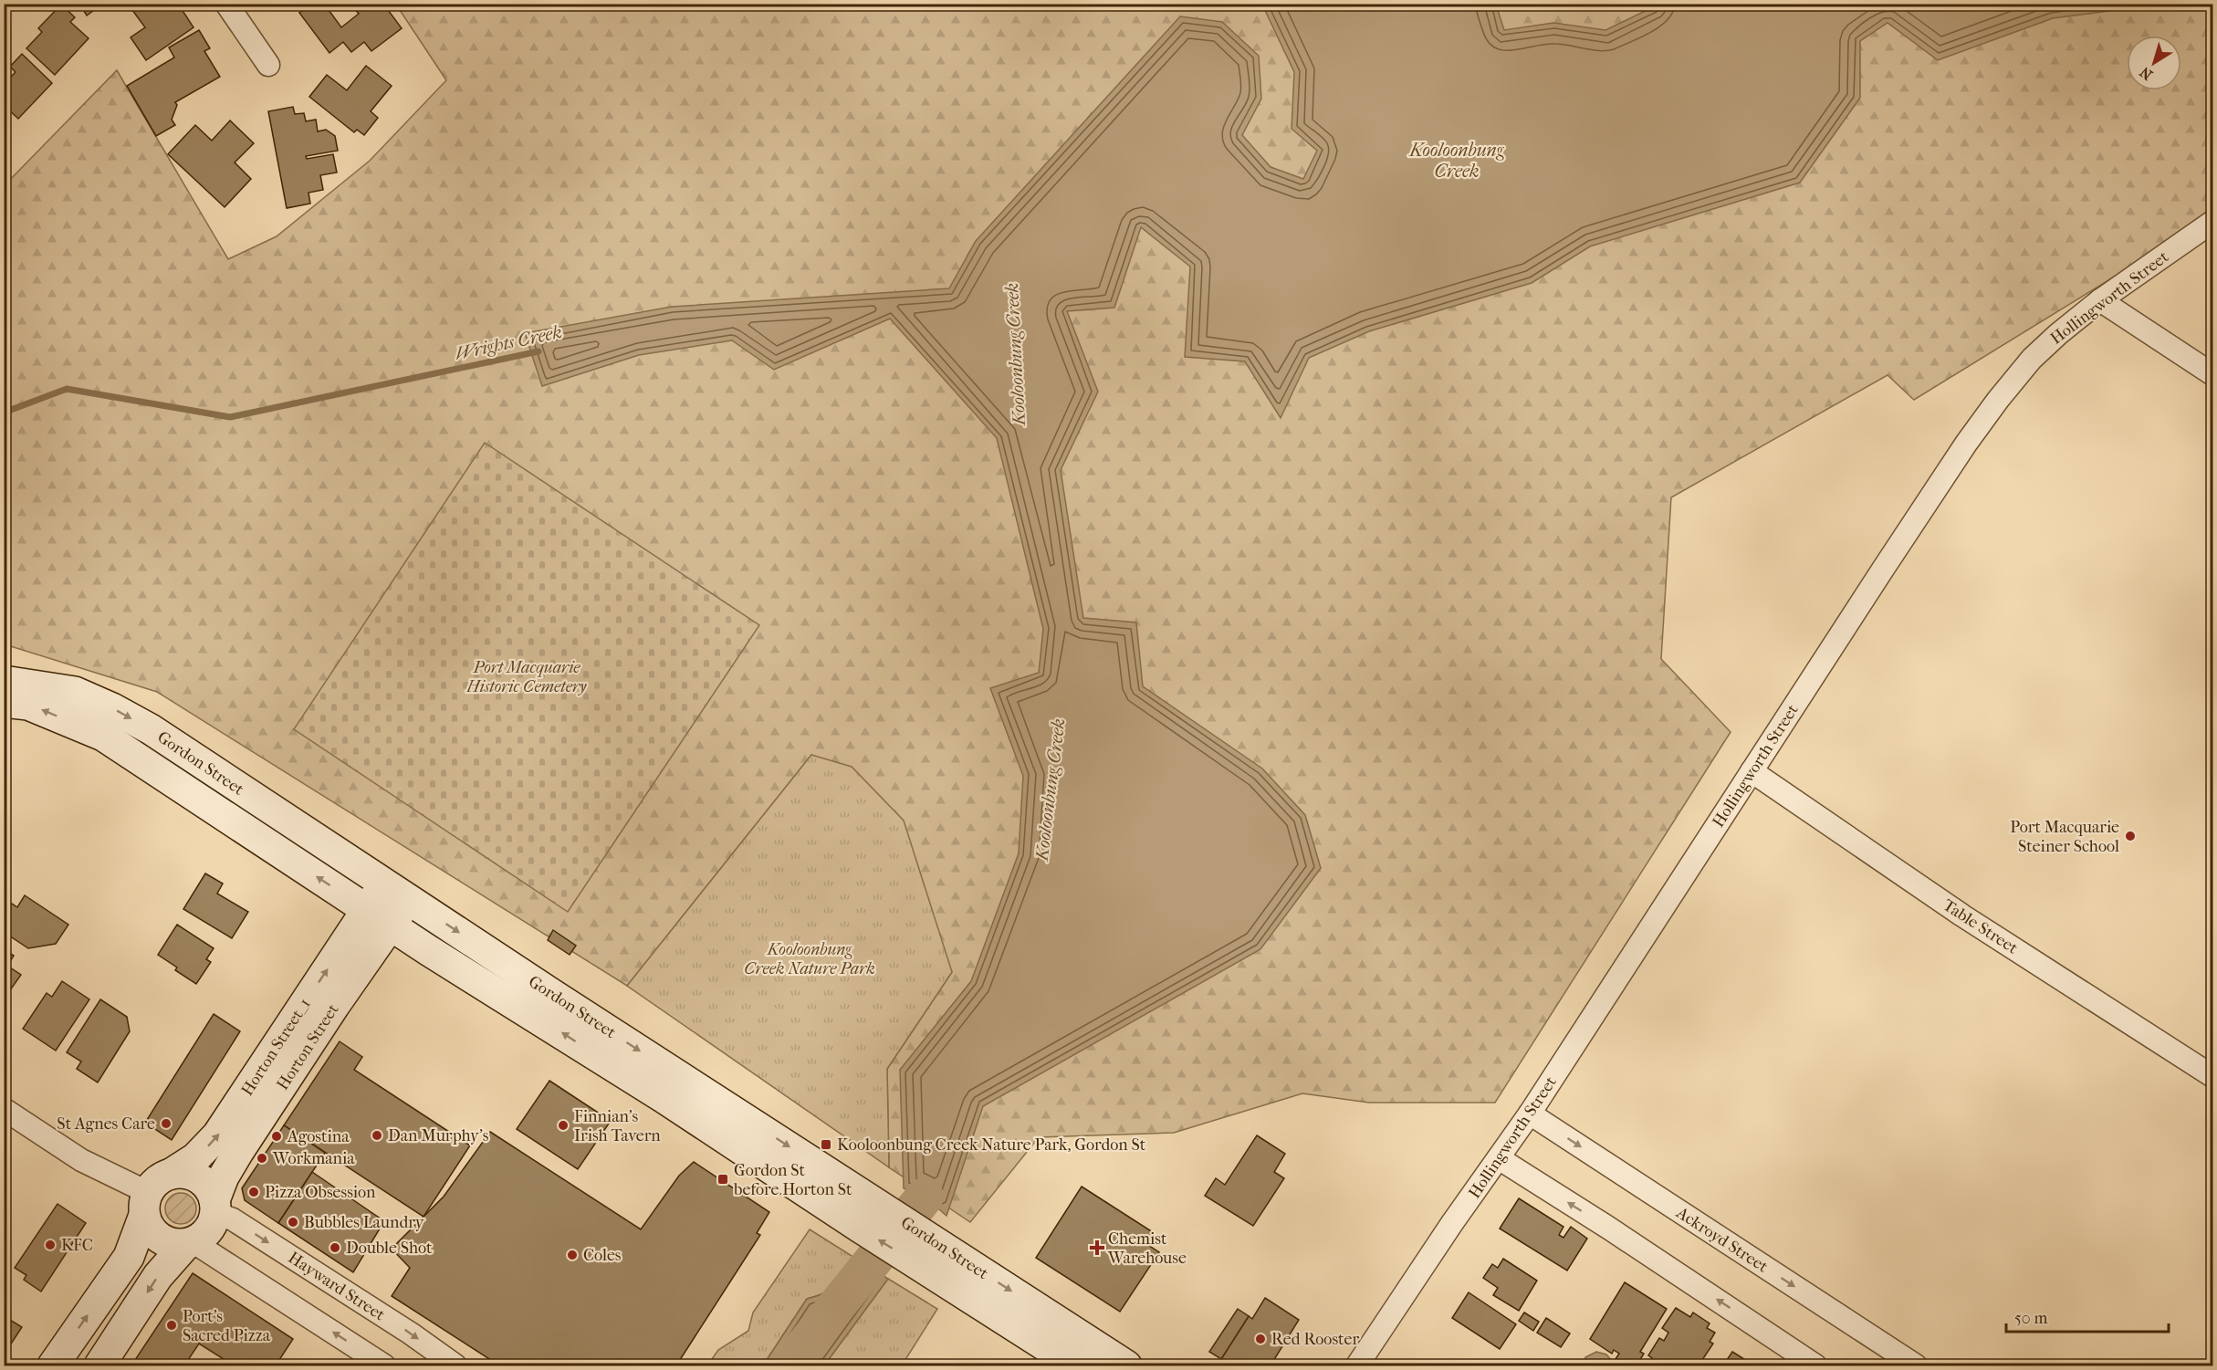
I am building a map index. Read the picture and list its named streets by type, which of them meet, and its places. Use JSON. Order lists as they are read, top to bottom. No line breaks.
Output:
{"streets":{"main road":["Gordon Street","Horton Street_1","Horton Street"],"street":["Hollingworth Street","Table Street","Ackroyd Street","Hayward Street"]},"crossings":[["Hollingworth Street","Table Street"],["Hollingworth Street","Ackroyd Street"],["Gordon Street","Horton Street_1"],["Gordon Street","Horton Street"],["Horton Street_1","Horton Street"],["Horton Street_1","Hayward Street"],["Horton Street","Hayward Street"]],"one_way":["Horton Street_1"],"water":["Kooloonbung Creek","Wrights Creek"],"parks":["Port Macquarie Historic Cemetery","Kooloonbung Creek Nature Park"],"places":{"other":["Port Macquarie Steiner School","St Agnes Care","Finnian's Irish Tavern","Dan Murphy's","Agostina","Workmania","Pizza Obsession","Bubbles Laundry","KFC","Double Shot","Coles","Port's Sacred Pizza","Red Rooster"],"transit":["Kooloonbung Creek Nature Park, Gordon St","Gordon St before Horton St"],"health":["Chemist Warehouse"]},"scale_bar":"50 m","north":"bottom left"}
